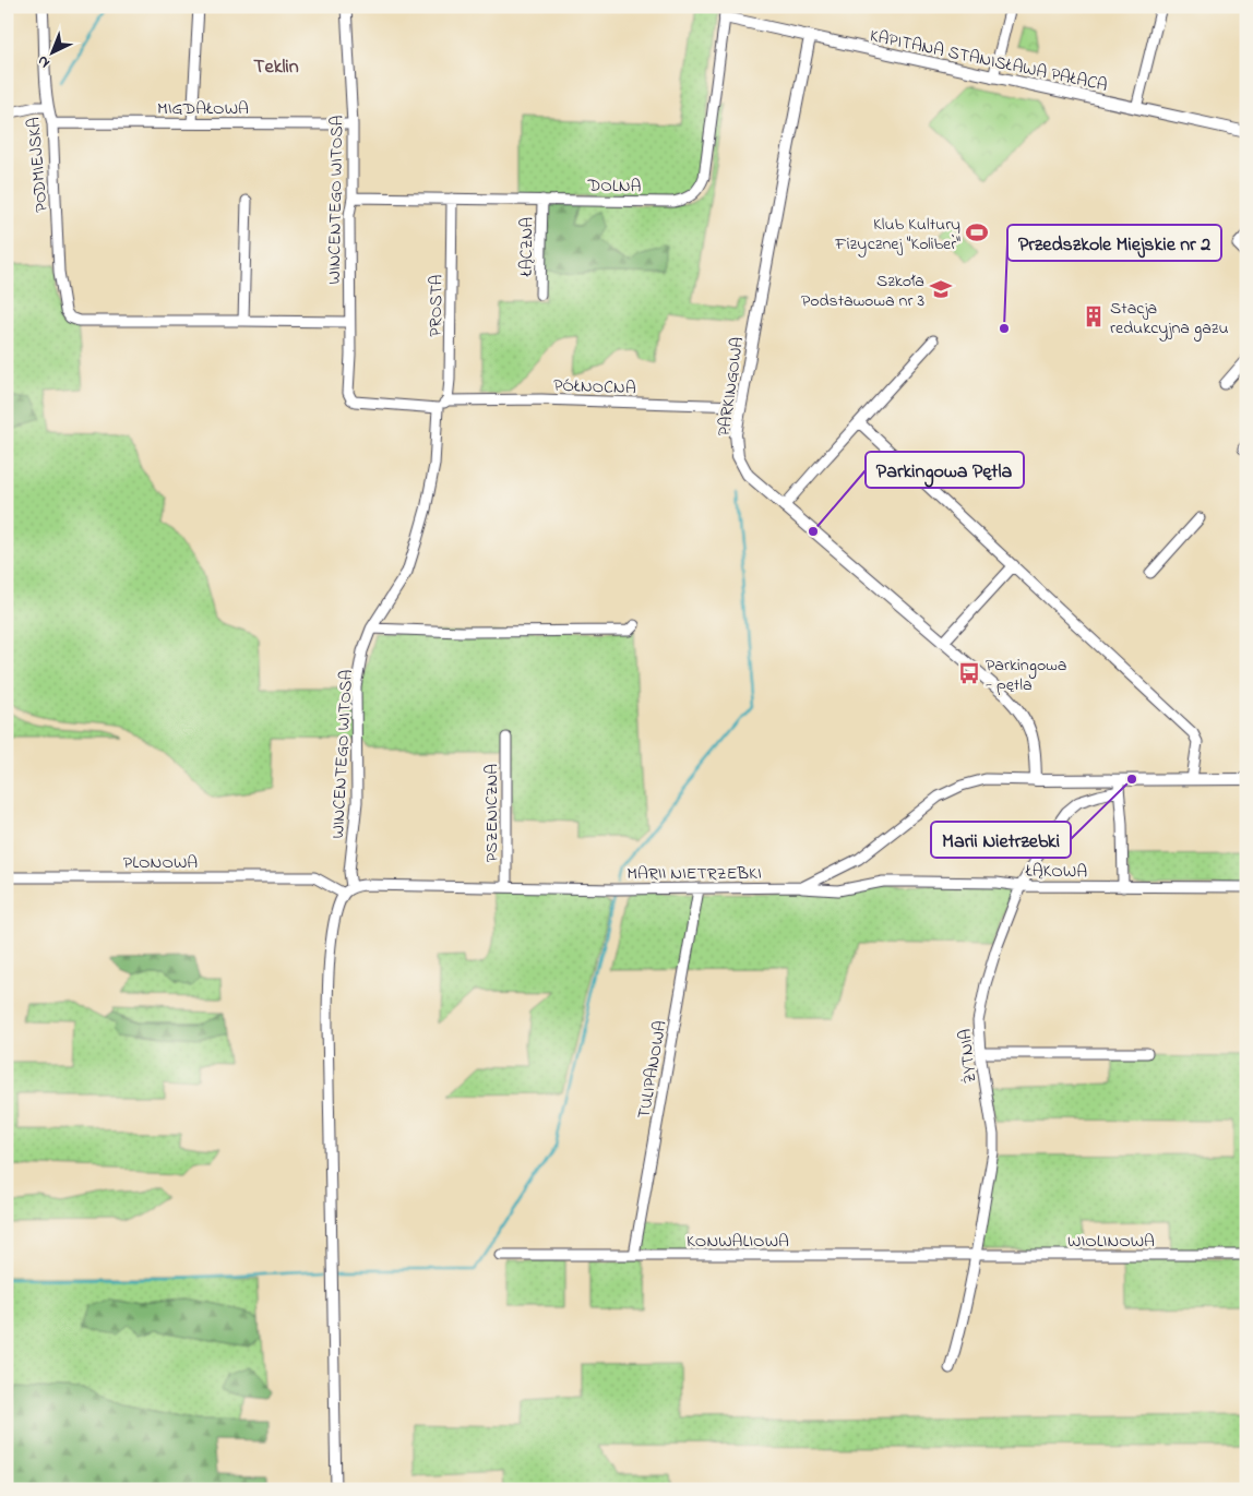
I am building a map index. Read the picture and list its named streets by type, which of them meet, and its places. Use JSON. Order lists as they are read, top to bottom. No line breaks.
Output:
{"streets":{"street":["KAPITANA STANISŁAWA PAŁACA","MIGDAŁOWA","PODMIEJSKA","DOLNA","WINCENTEGO WITOSA","ŁĄCZNA","PROSTA","PÓŁNOCNA","PARKINGOWA","PSZENICZNA","PLONOWA","ŁĄKOWA","MARII NIETRZEBKI","ŻYTNIA","TULIPANOWA","KONWALIOWA","WIOLINOWA"]},"crossings":[["KAPITANA STANISŁAWA PAŁACA","DOLNA"],["KAPITANA STANISŁAWA PAŁACA","PARKINGOWA"],["MIGDAŁOWA","PODMIEJSKA"],["MIGDAŁOWA","WINCENTEGO WITOSA"],["DOLNA","WINCENTEGO WITOSA"],["DOLNA","ŁĄCZNA"],["DOLNA","PROSTA"],["WINCENTEGO WITOSA","PLONOWA"],["WINCENTEGO WITOSA","MARII NIETRZEBKI"],["PROSTA","PÓŁNOCNA"],["PÓŁNOCNA","PARKINGOWA"],["PARKINGOWA","MARII NIETRZEBKI"],["PSZENICZNA","MARII NIETRZEBKI"],["PLONOWA","MARII NIETRZEBKI"],["ŁĄKOWA","MARII NIETRZEBKI"],["ŁĄKOWA","ŻYTNIA"],["MARII NIETRZEBKI","ŻYTNIA"],["MARII NIETRZEBKI","TULIPANOWA"],["ŻYTNIA","KONWALIOWA"],["ŻYTNIA","WIOLINOWA"],["TULIPANOWA","KONWALIOWA"],["KONWALIOWA","WIOLINOWA"]],"districts":["Teklin"],"places":{"sports":["Klub Kultury Fizycznej \"Koliber\""],"school or university":["Szkoła Podstawowa nr 3"],"building":["Stacja redukcyjna gazu"],"other":["Przedszkole Miejskie nr 2","Parkingowa Pętla","Marii Nietrzebki"],"bus stop":["Parkingowa - pętla"]},"north":"bottom left"}
